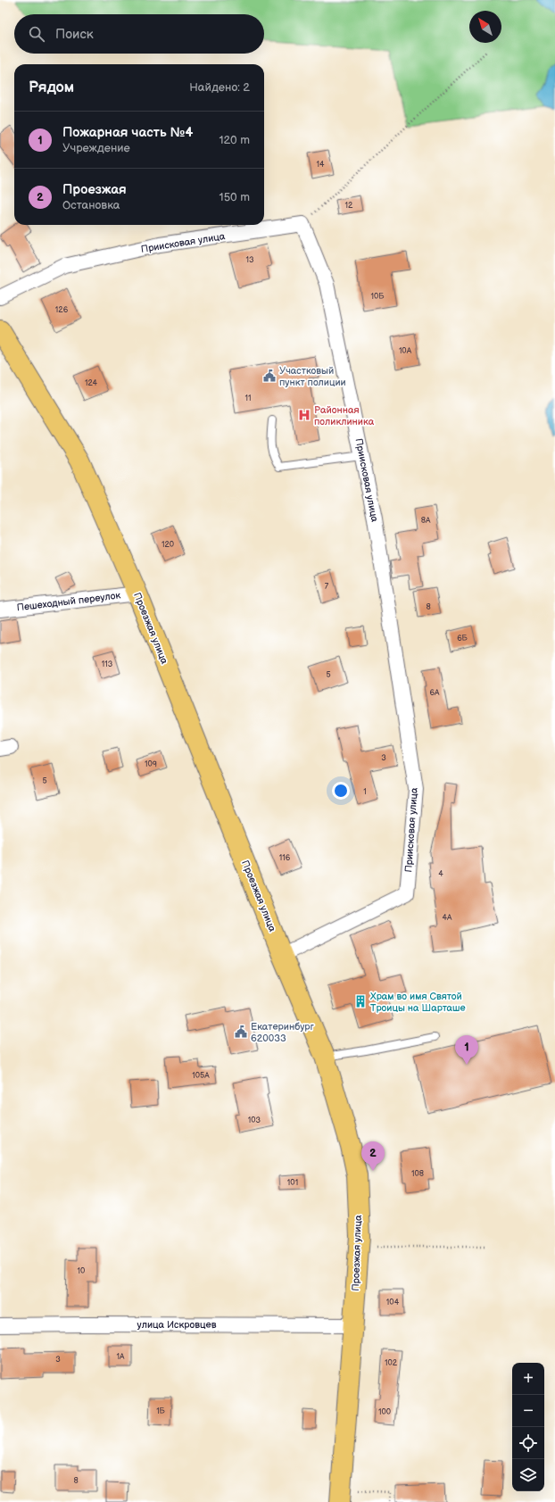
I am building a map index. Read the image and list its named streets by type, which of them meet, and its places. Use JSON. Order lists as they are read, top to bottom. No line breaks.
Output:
{"streets":{"main road":["Проезжая улица"],"street":["Приисковая улица","Пешеходный переулок","улица Искровцев"]},"crossings":[["Приисковая улица","Проезжая улица"],["Пешеходный переулок","Проезжая улица"],["Проезжая улица","улица Искровцев"]],"places":{"public building":["Участковый пункт полиции","Екатеринбург 620033"],"hospital":["Районная поликлиника"],"building":["Храм во имя Святой Троицы на Шарташе"]},"house_numbers":["14","12","13","10Б","126","10А","124","11","8А","120","7","8","6Б","113","5","6А","3","109","5","1","116","4","4А","105А","103","108","101","10","104","1А","3","102","1Б","100","8"],"north":"top left","page":{"search":"Поиск","heading":["Рядом","Найдено: 2"],"list":[{"mark":"1","name":"Пожарная часть №4","note":"Учреждение","value":"120 m"},{"mark":"2","name":"Проезжая","note":"Остановка","value":"150 m"}],"pins":["1","2"],"map_buttons":["+","−"]}}
